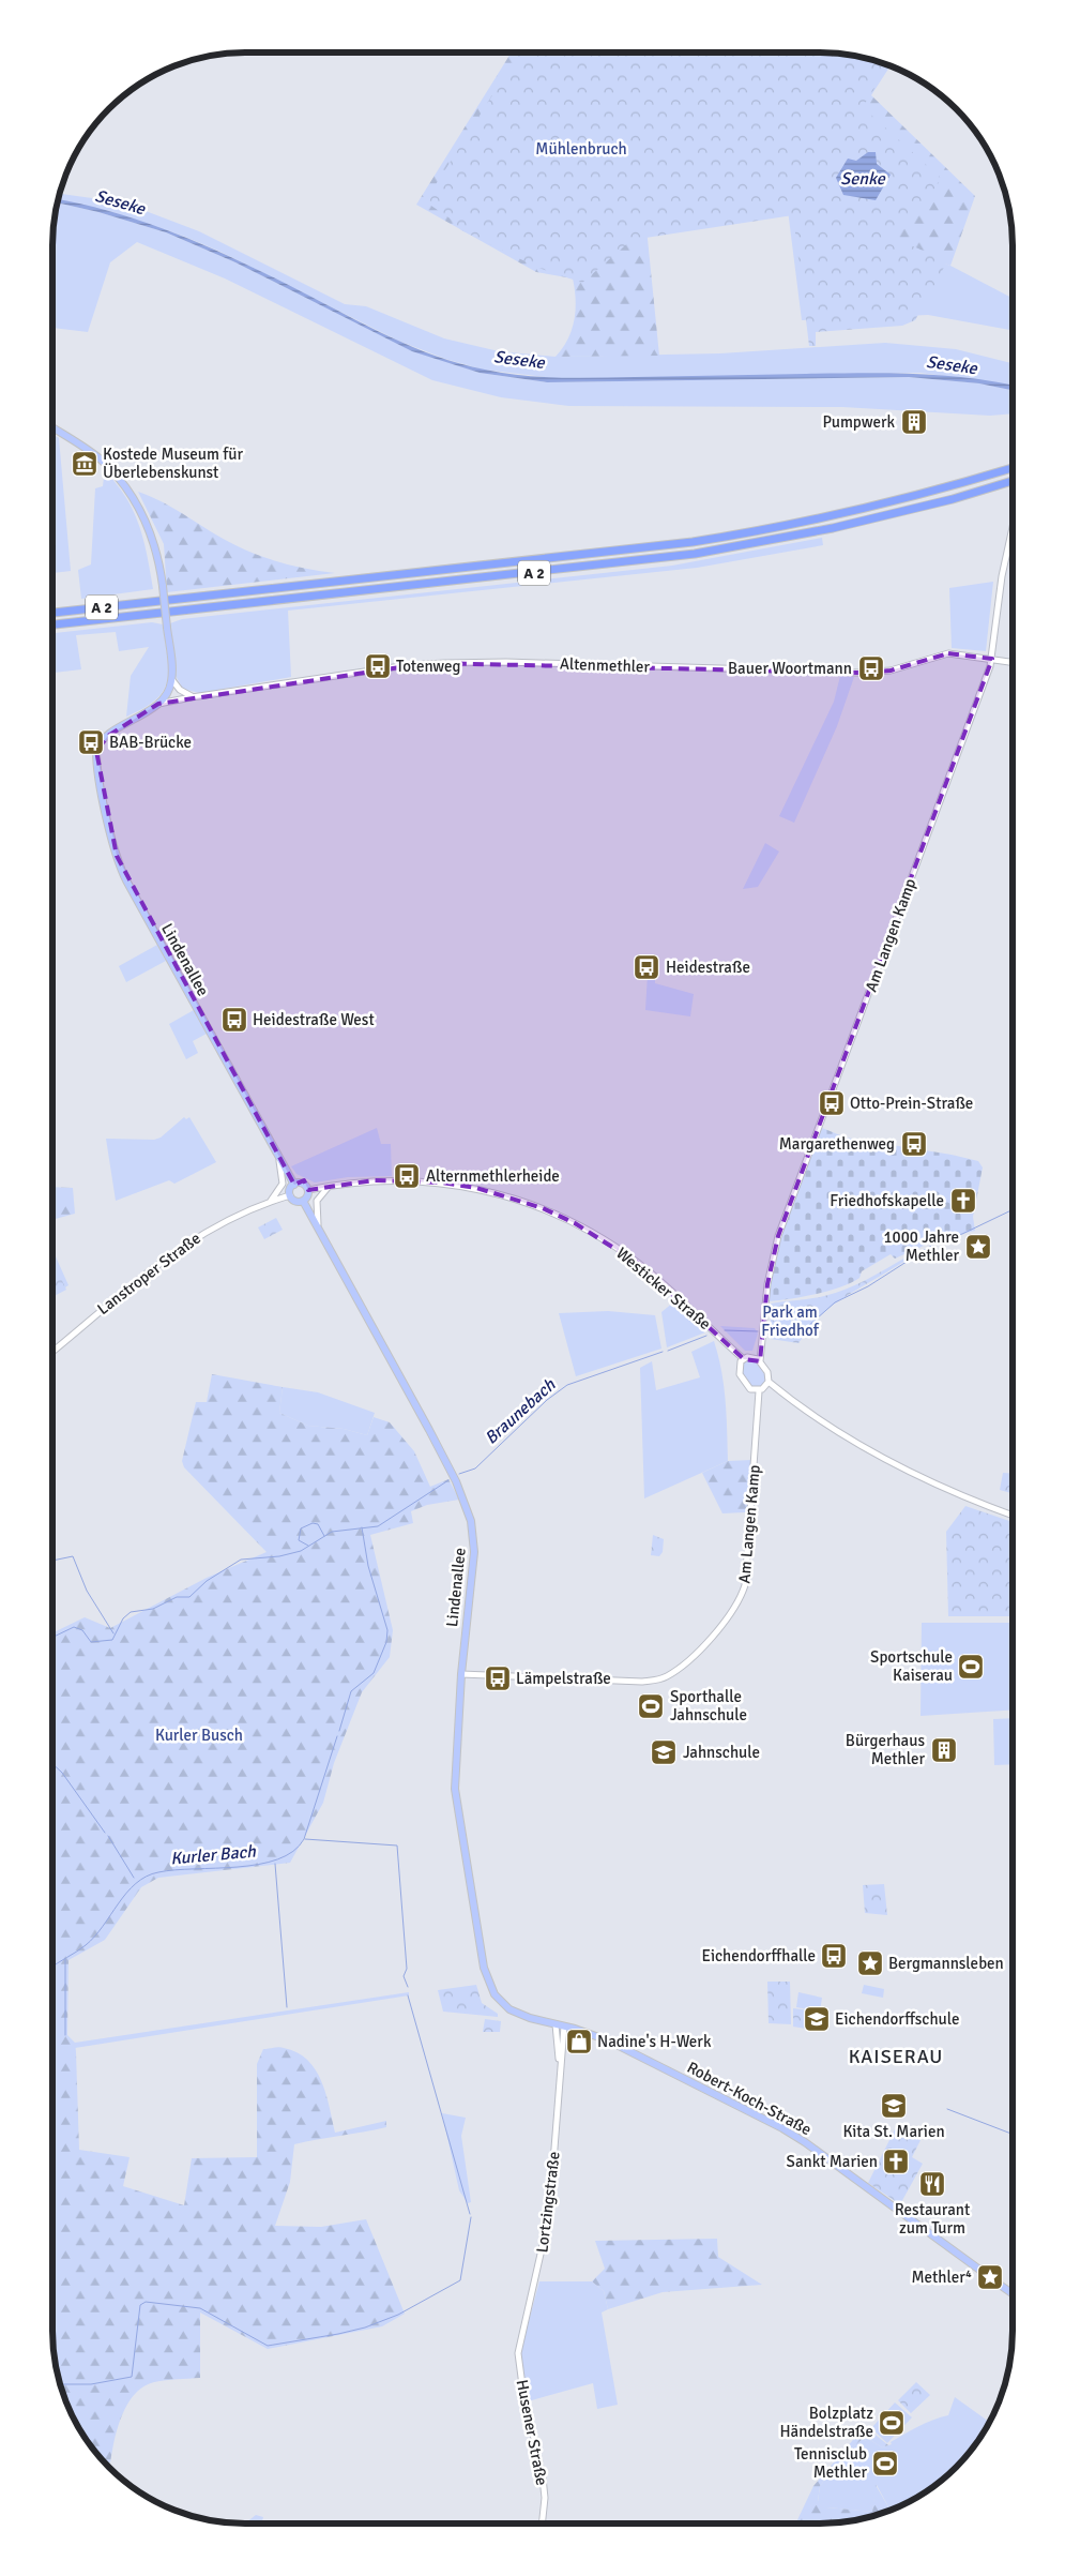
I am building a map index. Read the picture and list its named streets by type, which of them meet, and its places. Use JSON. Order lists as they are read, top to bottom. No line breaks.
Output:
{"streets":{"highway":["A 2"],"main road":["Lindenallee","Robert-Koch-Straße"],"street":["Altenmethler","Am Langen Kamp","Lanstroper Straße","Westicker Straße","Lortzingstraße","Husener Straße"]},"crossings":[["Altenmethler","Am Langen Kamp"],["Altenmethler","Lindenallee"],["Am Langen Kamp","Lindenallee"],["Am Langen Kamp","Westicker Straße"],["Lindenallee","Lanstroper Straße"],["Lindenallee","Westicker Straße"],["Lindenallee","Robert-Koch-Straße"],["Lanstroper Straße","Westicker Straße"],["Robert-Koch-Straße","Lortzingstraße"],["Lortzingstraße","Husener Straße"]],"districts":["KAISERAU"],"water":["Senke","Seseke","Braunebach","Kurler Bach"],"parks":["Mühlenbruch","Park am Friedhof","Kurler Busch"],"places":{"building":["Pumpwerk","Bürgerhaus Methler"],"museum":["Kostede Museum für Überlebenskunst"],"bus stop":["Totenweg","Bauer Woortmann","BAB-Brücke","Heidestraße","Heidestraße West","Otto-Prein-Straße","Margarethenweg","Alternmethlerheide","Lämpelstraße","Eichendorffhalle"],"church":["Friedhofskapelle","Sankt Marien"],"place":["1000 Jahre Methler","Bergmannsleben","Methler⁴"],"sports":["Sportschule Kaiserau","Sporthalle Jahnschule","Bolzplatz Händelstraße","Tennisclub Methler"],"school or university":["Jahnschule","Eichendorffschule","Kita St. Marien"],"shop":["Nadine's H-Werk"],"restaurant":["Restaurant zum Turm"]}}
